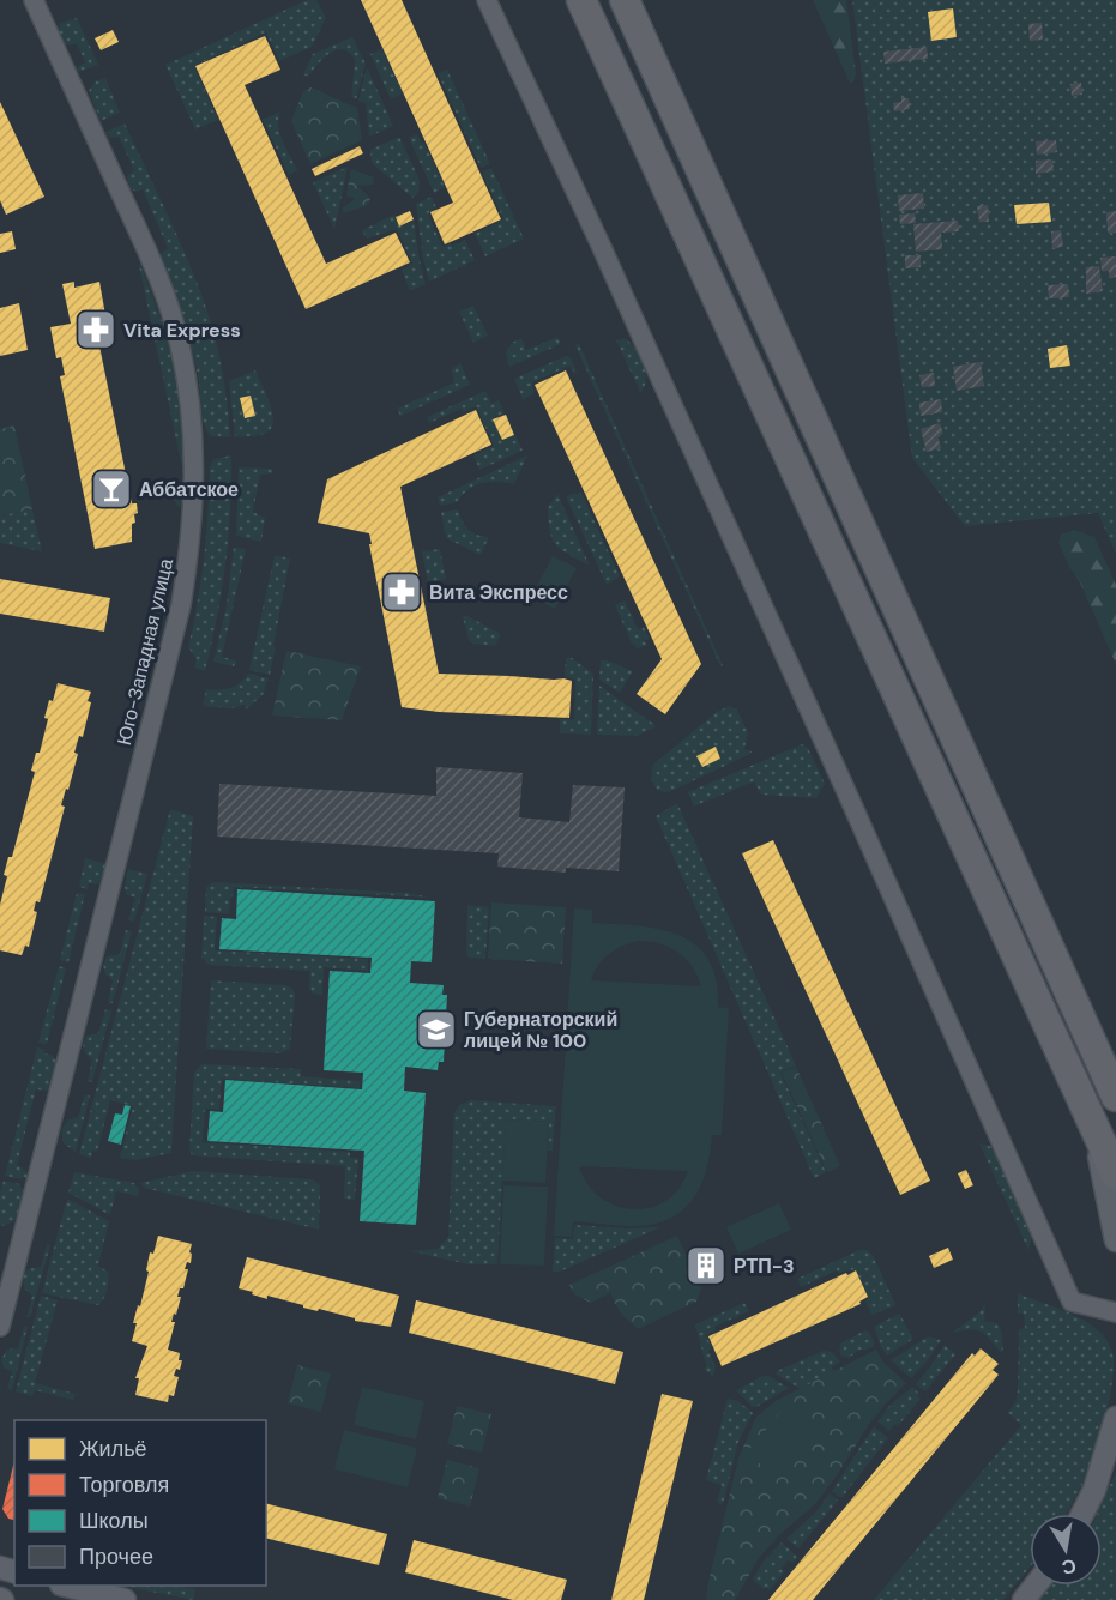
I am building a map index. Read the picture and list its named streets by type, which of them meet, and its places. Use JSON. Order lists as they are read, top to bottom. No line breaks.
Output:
{"streets":{"street":["Юго-Западная улица"]},"places":{"pharmacy":["Vita Express","Вита Экспресс"],"bar":["Аббатское"],"school or university":["Губернаторский лицей № 100"],"building":["РТП-3"]},"legend":["Жильё","Торговля","Школы","Прочее"],"north":"bottom"}
